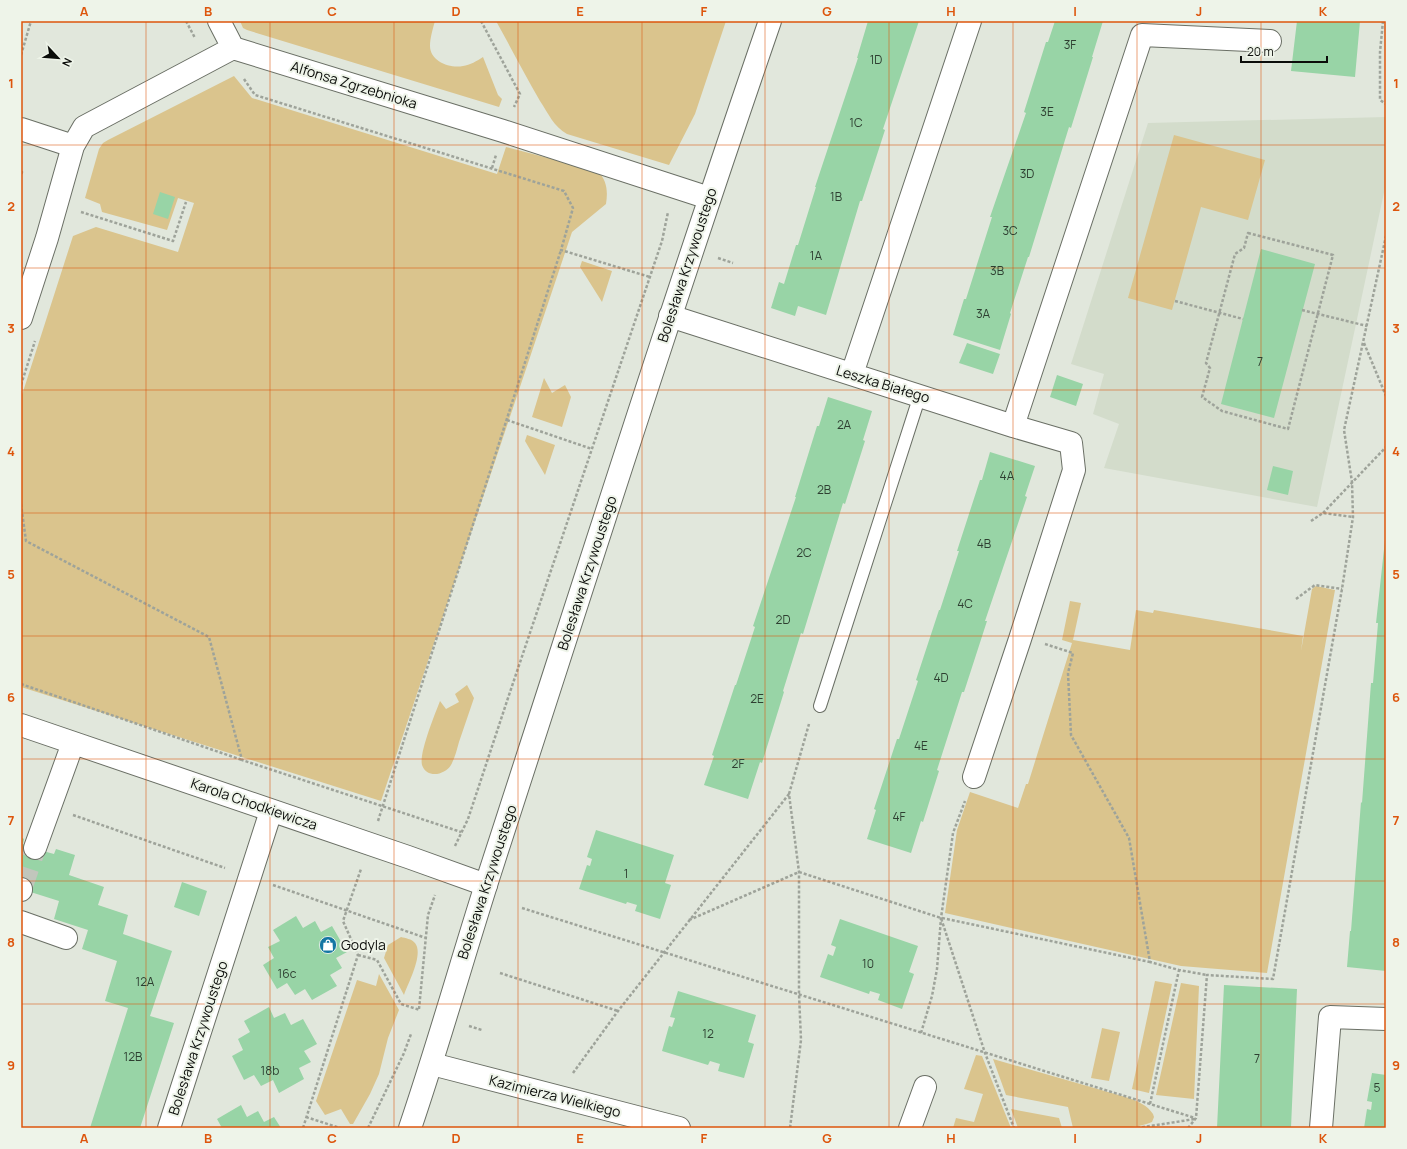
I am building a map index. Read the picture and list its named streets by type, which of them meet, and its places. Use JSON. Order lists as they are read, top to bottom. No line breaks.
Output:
{"streets":{"street":["Alfonsa Zgrzebnioka","Bolesława Krzywoustego","Leszka Białego","Karola Chodkiewicza","Kazimierza Wielkiego"]},"crossings":[["Alfonsa Zgrzebnioka","Bolesława Krzywoustego"],["Bolesława Krzywoustego","Leszka Białego"],["Bolesława Krzywoustego","Karola Chodkiewicza"],["Bolesława Krzywoustego","Kazimierza Wielkiego"]],"places":{"shop":["Godyla"]},"house_numbers":["3F","1D","3E","1C","3D","1B","3C","1A","3B","3A","7","2A","4A","2B","4B","2C","4C","2D","4D","2E","4E","2F","4F","1","10","16c","12A","12","12B","7","18b","5"],"scale_bar":"20 m","north":"bottom right","grid":{"columns":["A","B","C","D","E","F","G","H","I","J","K"],"rows":["1","2","3","4","5","6","7","8","9"]}}
